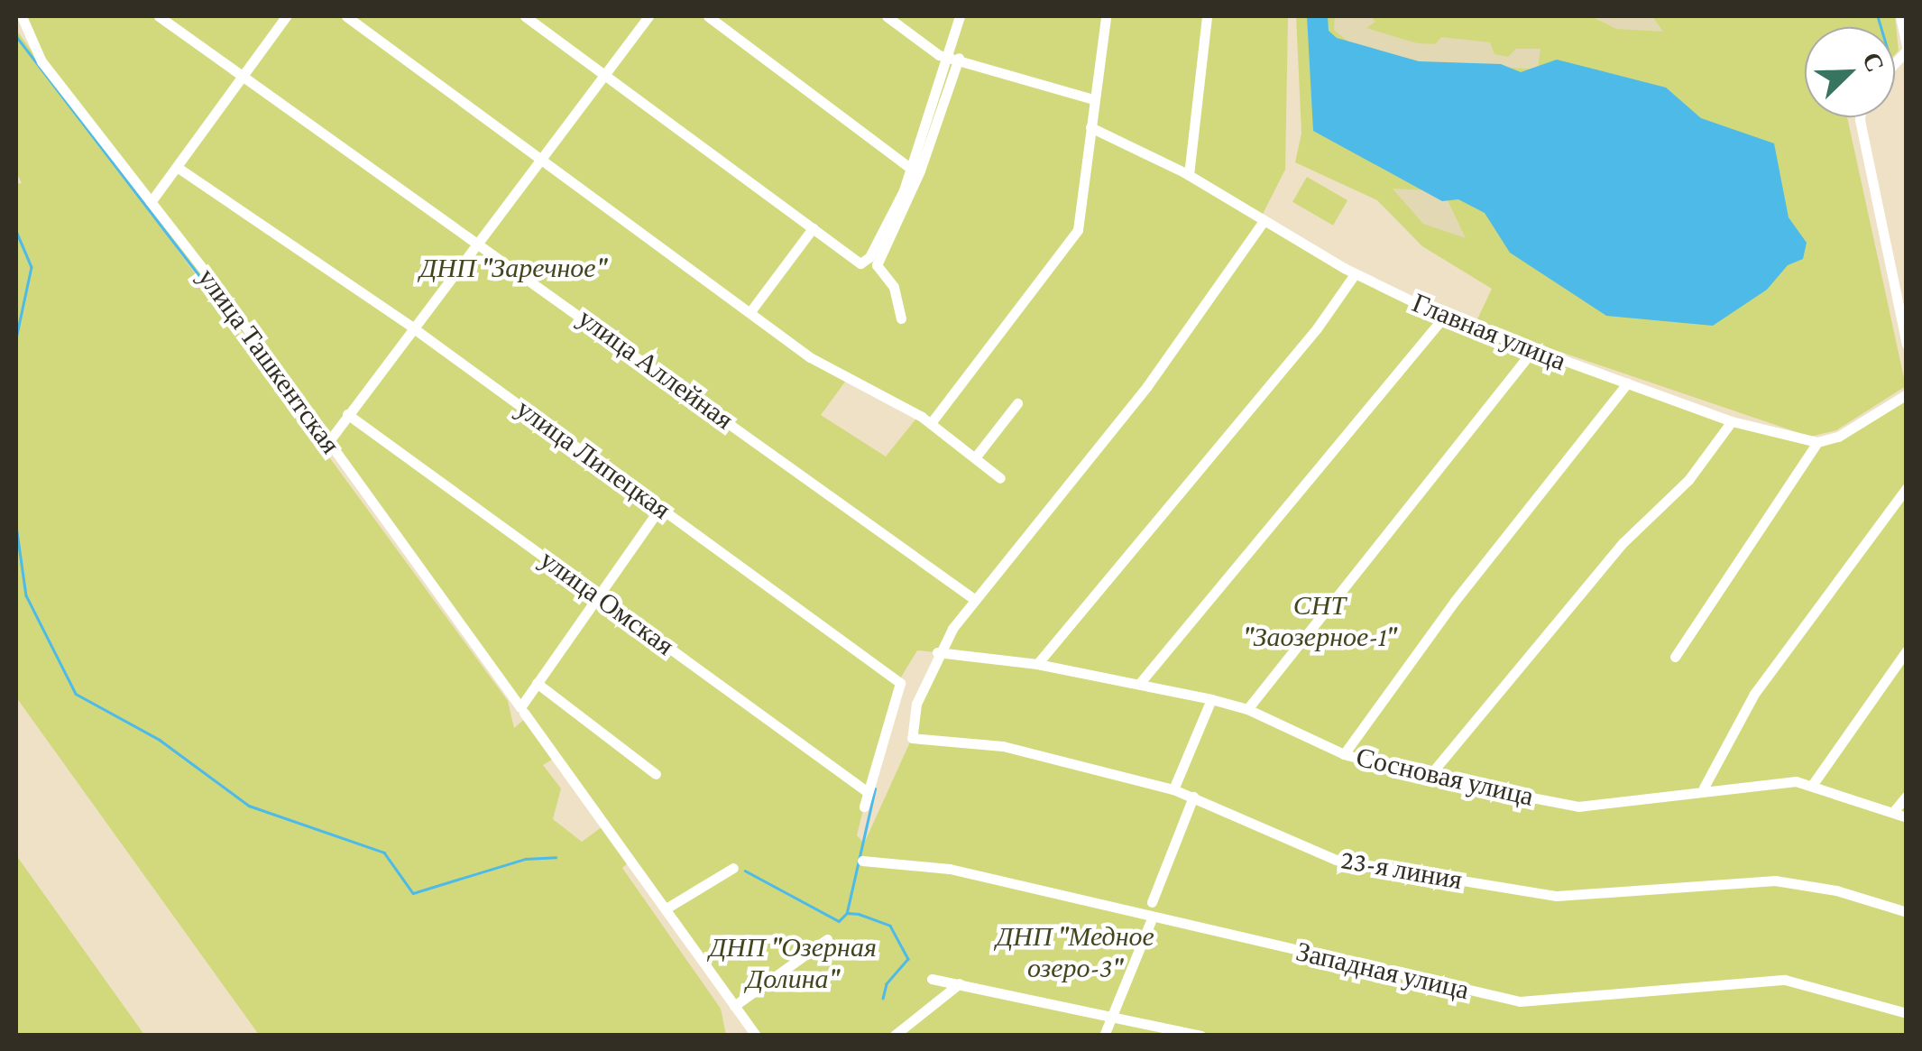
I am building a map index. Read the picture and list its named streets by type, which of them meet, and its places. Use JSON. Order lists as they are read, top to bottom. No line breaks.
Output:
{"streets":{"street":["Главная улица","улица Ташкентская","улица Аллейная","улица Липецкая","улица Омская","Сосновая улица","23-я линия","Западная улица"]},"crossings":[["улица Липецкая","улица Омская"],["Сосновая улица","23-я линия"]],"parks":["ДНП \"Заречное\"","СНТ \"Заозерное-1\"","ДНП \"Медное озеро-3\"","ДНП \"Озерная Долина\""],"north":"top right"}
